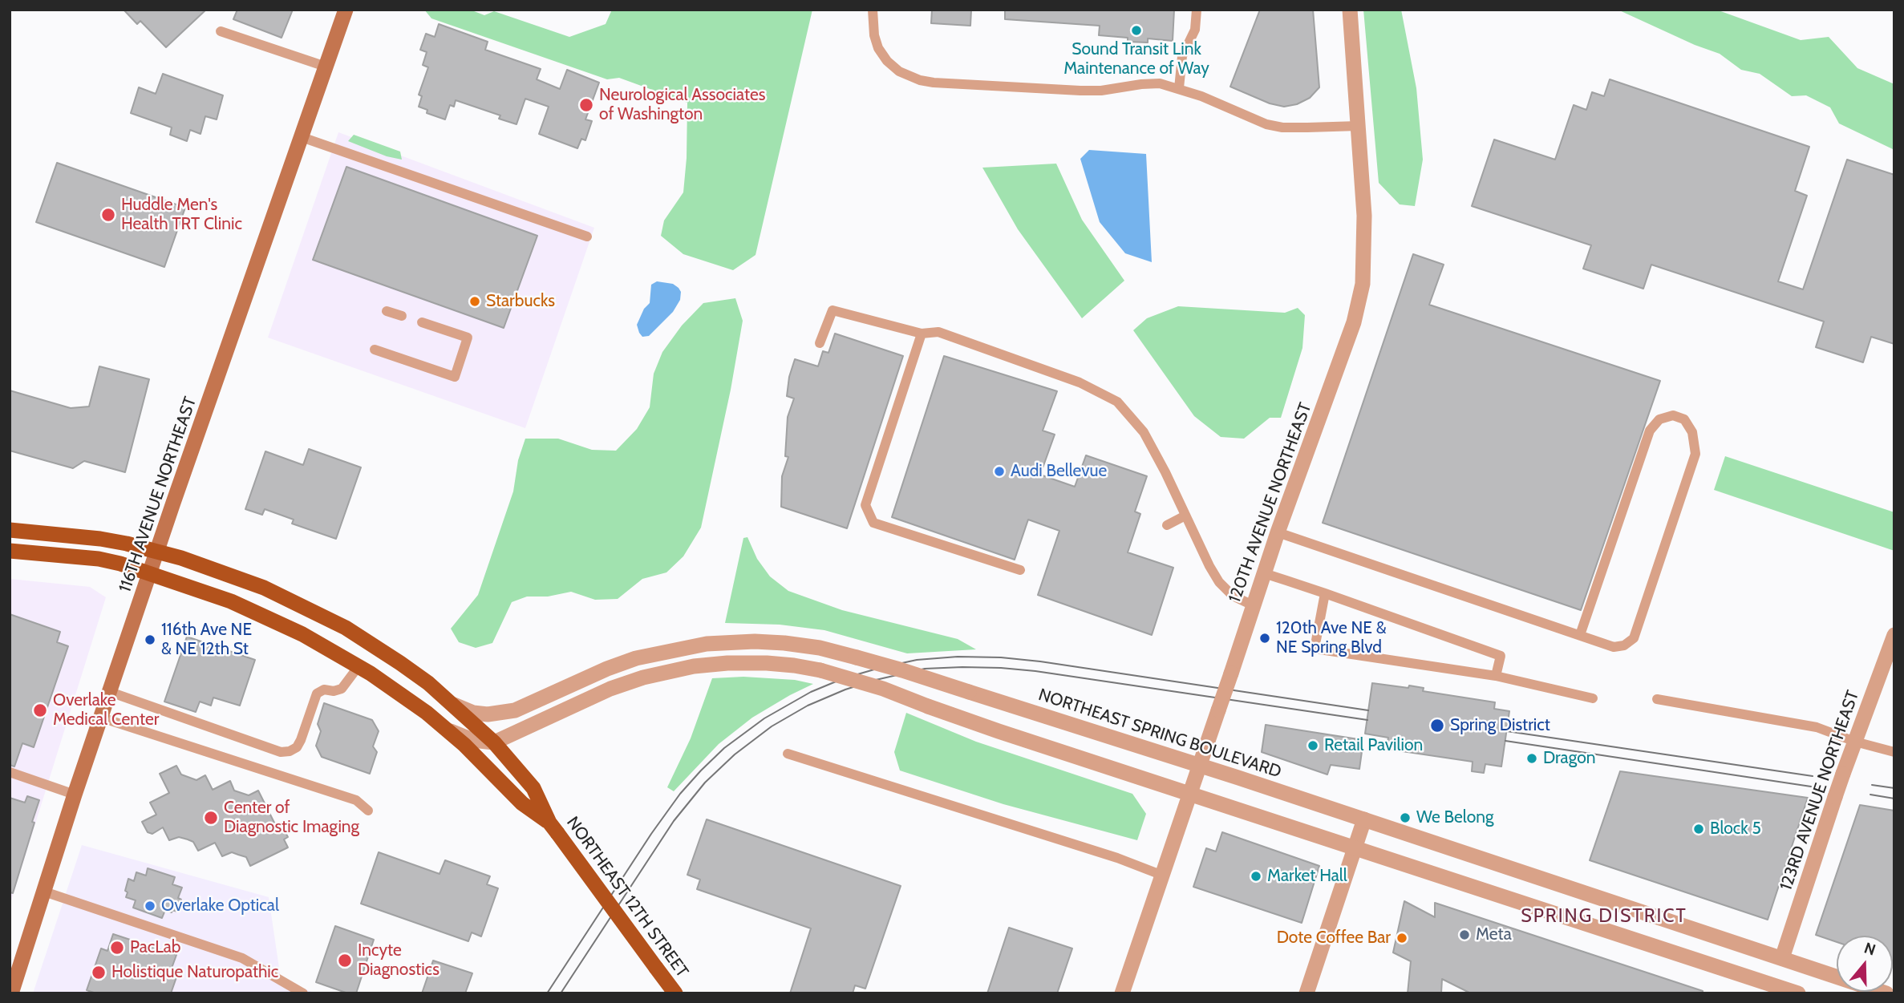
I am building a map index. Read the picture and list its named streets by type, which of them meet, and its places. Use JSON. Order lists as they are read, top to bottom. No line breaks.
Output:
{"streets":{"main road":["116TH AVENUE NORTHEAST","NORTHEAST 12TH STREET"],"street":["120TH AVENUE NORTHEAST","NORTHEAST SPRING BOULEVARD","123RD AVENUE NORTHEAST"]},"crossings":[["116TH AVENUE NORTHEAST","NORTHEAST 12TH STREET"],["120TH AVENUE NORTHEAST","NORTHEAST SPRING BOULEVARD"],["NORTHEAST SPRING BOULEVARD","123RD AVENUE NORTHEAST"],["NORTHEAST SPRING BOULEVARD","NORTHEAST 12TH STREET"]],"districts":["SPRING DISTRICT"],"places":["Sound Transit Link Maintenance of Way","Neurological Associates of Washington","Huddle Men's Health TRT Clinic","Starbucks","Audi Bellevue","120th Ave NE & NE Spring Blvd","116th Ave NE & NE 12th St","Overlake Medical Center","Spring District","Retail Pavilion","Dragon","Center of Diagnostic Imaging","We Belong","Block 5","Market Hall","Overlake Optical","Meta","Dote Coffee Bar","PacLab","Incyte Diagnostics","Holistique Naturopathic"],"north":"top"}
